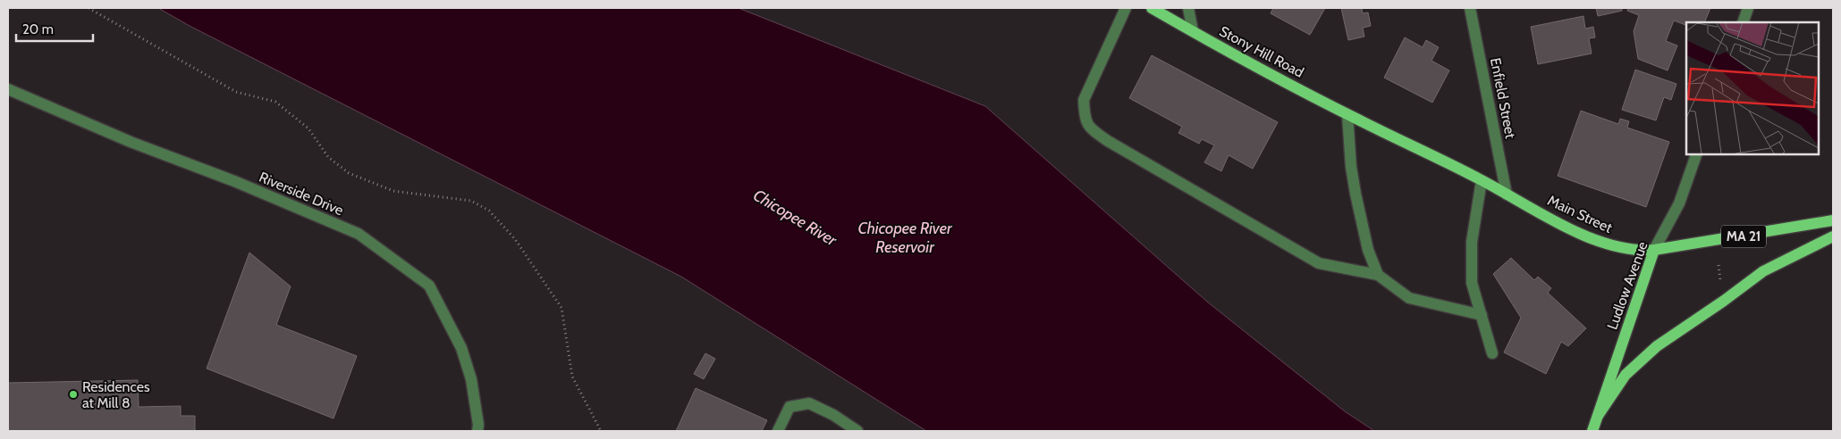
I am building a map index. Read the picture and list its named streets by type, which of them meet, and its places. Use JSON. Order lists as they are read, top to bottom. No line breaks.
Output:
{"streets":{"main road":["Stony Hill Road","Main Street","MA 21","Ludlow Avenue"],"street":["Enfield Street","Riverside Drive"]},"crossings":[["Stony Hill Road","Main Street"],["Enfield Street","Main Street"],["Main Street","Ludlow Avenue"]],"water":["Chicopee River","Chicopee River Reservoir"],"places":["Residences at Mill 8"],"scale_bar":"20 m"}
